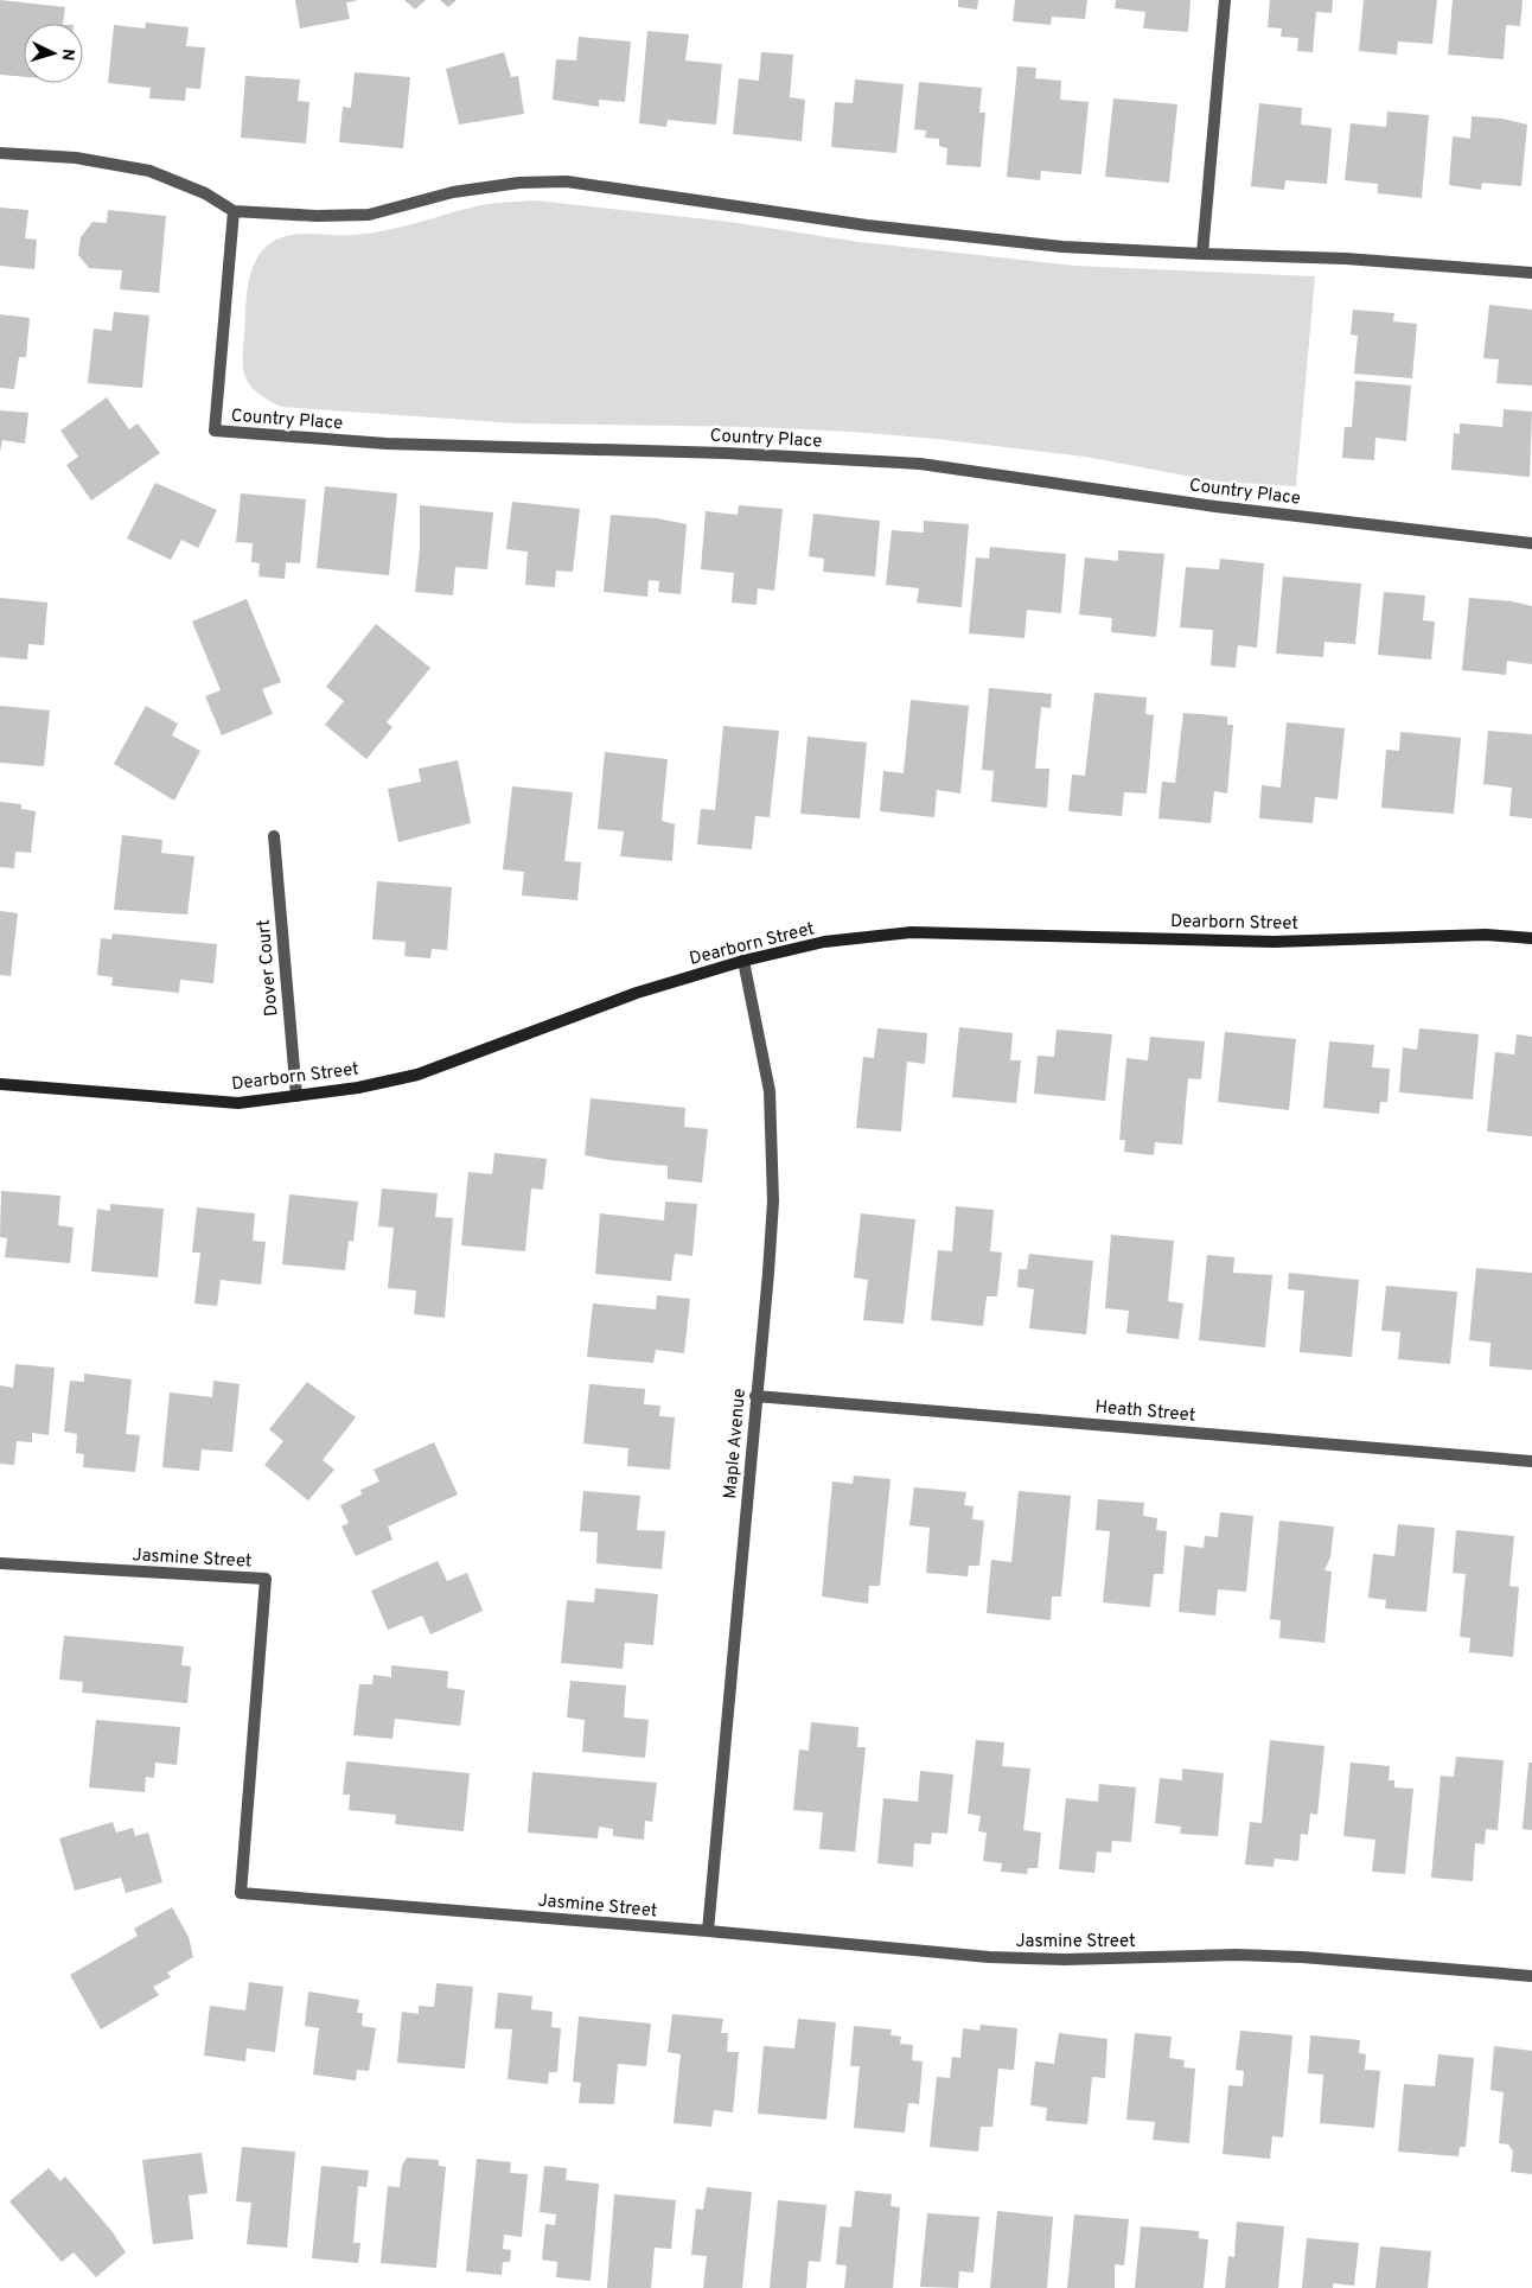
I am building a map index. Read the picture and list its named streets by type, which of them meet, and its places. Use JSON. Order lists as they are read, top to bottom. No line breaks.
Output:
{"streets":{"street":["Country Place","Dearborn Street","Dover Court","Heath Street","Maple Avenue","Jasmine Street"]},"crossings":[["Dearborn Street","Dover Court"],["Dearborn Street","Maple Avenue"],["Heath Street","Maple Avenue"],["Maple Avenue","Jasmine Street"]],"north":"right"}
